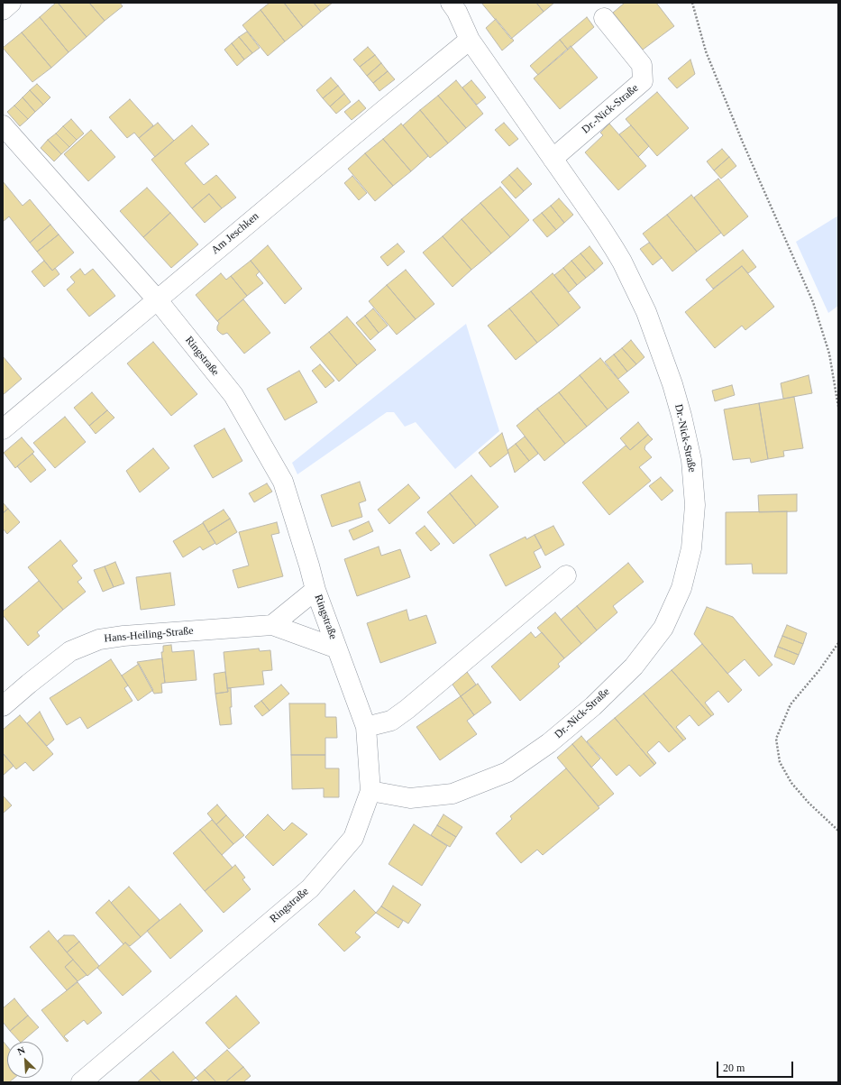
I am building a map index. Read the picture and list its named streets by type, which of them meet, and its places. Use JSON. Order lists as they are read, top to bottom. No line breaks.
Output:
{"streets":{"street":["Dr.-Nick-Straße","Am Jeschken","Ringstraße","Hans-Heiling-Straße"]},"crossings":[["Dr.-Nick-Straße","Am Jeschken"],["Dr.-Nick-Straße","Ringstraße"],["Am Jeschken","Ringstraße"],["Ringstraße","Hans-Heiling-Straße"]],"scale_bar":"20 m","north":"top left"}
